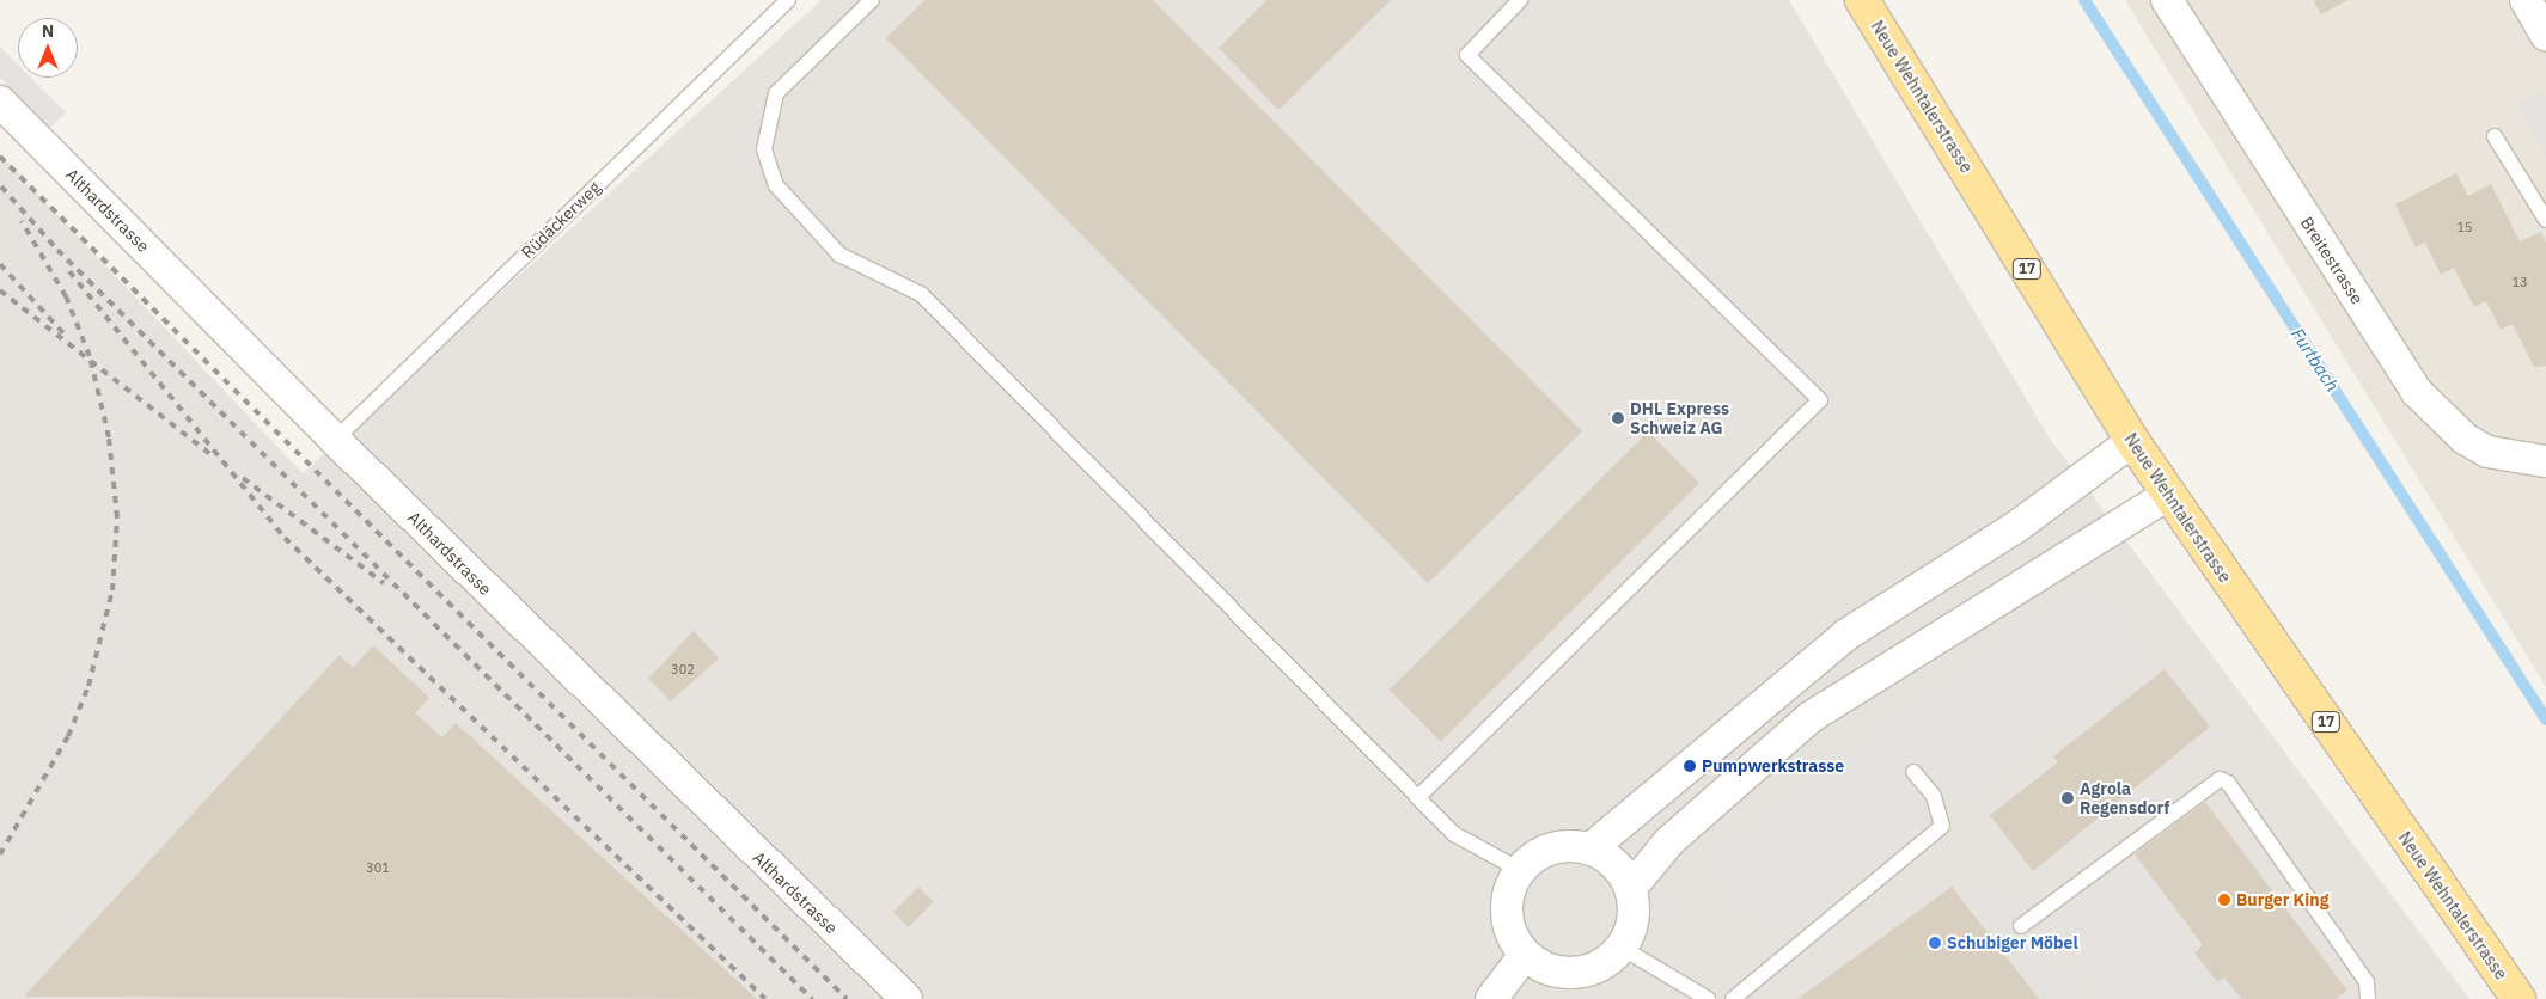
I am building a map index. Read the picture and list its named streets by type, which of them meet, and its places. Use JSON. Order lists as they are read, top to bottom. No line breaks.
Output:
{"streets":{"main road":["Neue Wehntalerstrasse","17"],"street":["Althardstrasse","Breitestrasse"],"lane":["Rüdäckerweg"]},"crossings":[["Althardstrasse","Rüdäckerweg"]],"water":["Furtbach"],"places":["DHL Express Schweiz AG","Pumpwerkstrasse","Agrola Regensdorf","Burger King","Schubiger Möbel"],"house_numbers":["15","13","302","301"],"north":"top"}
